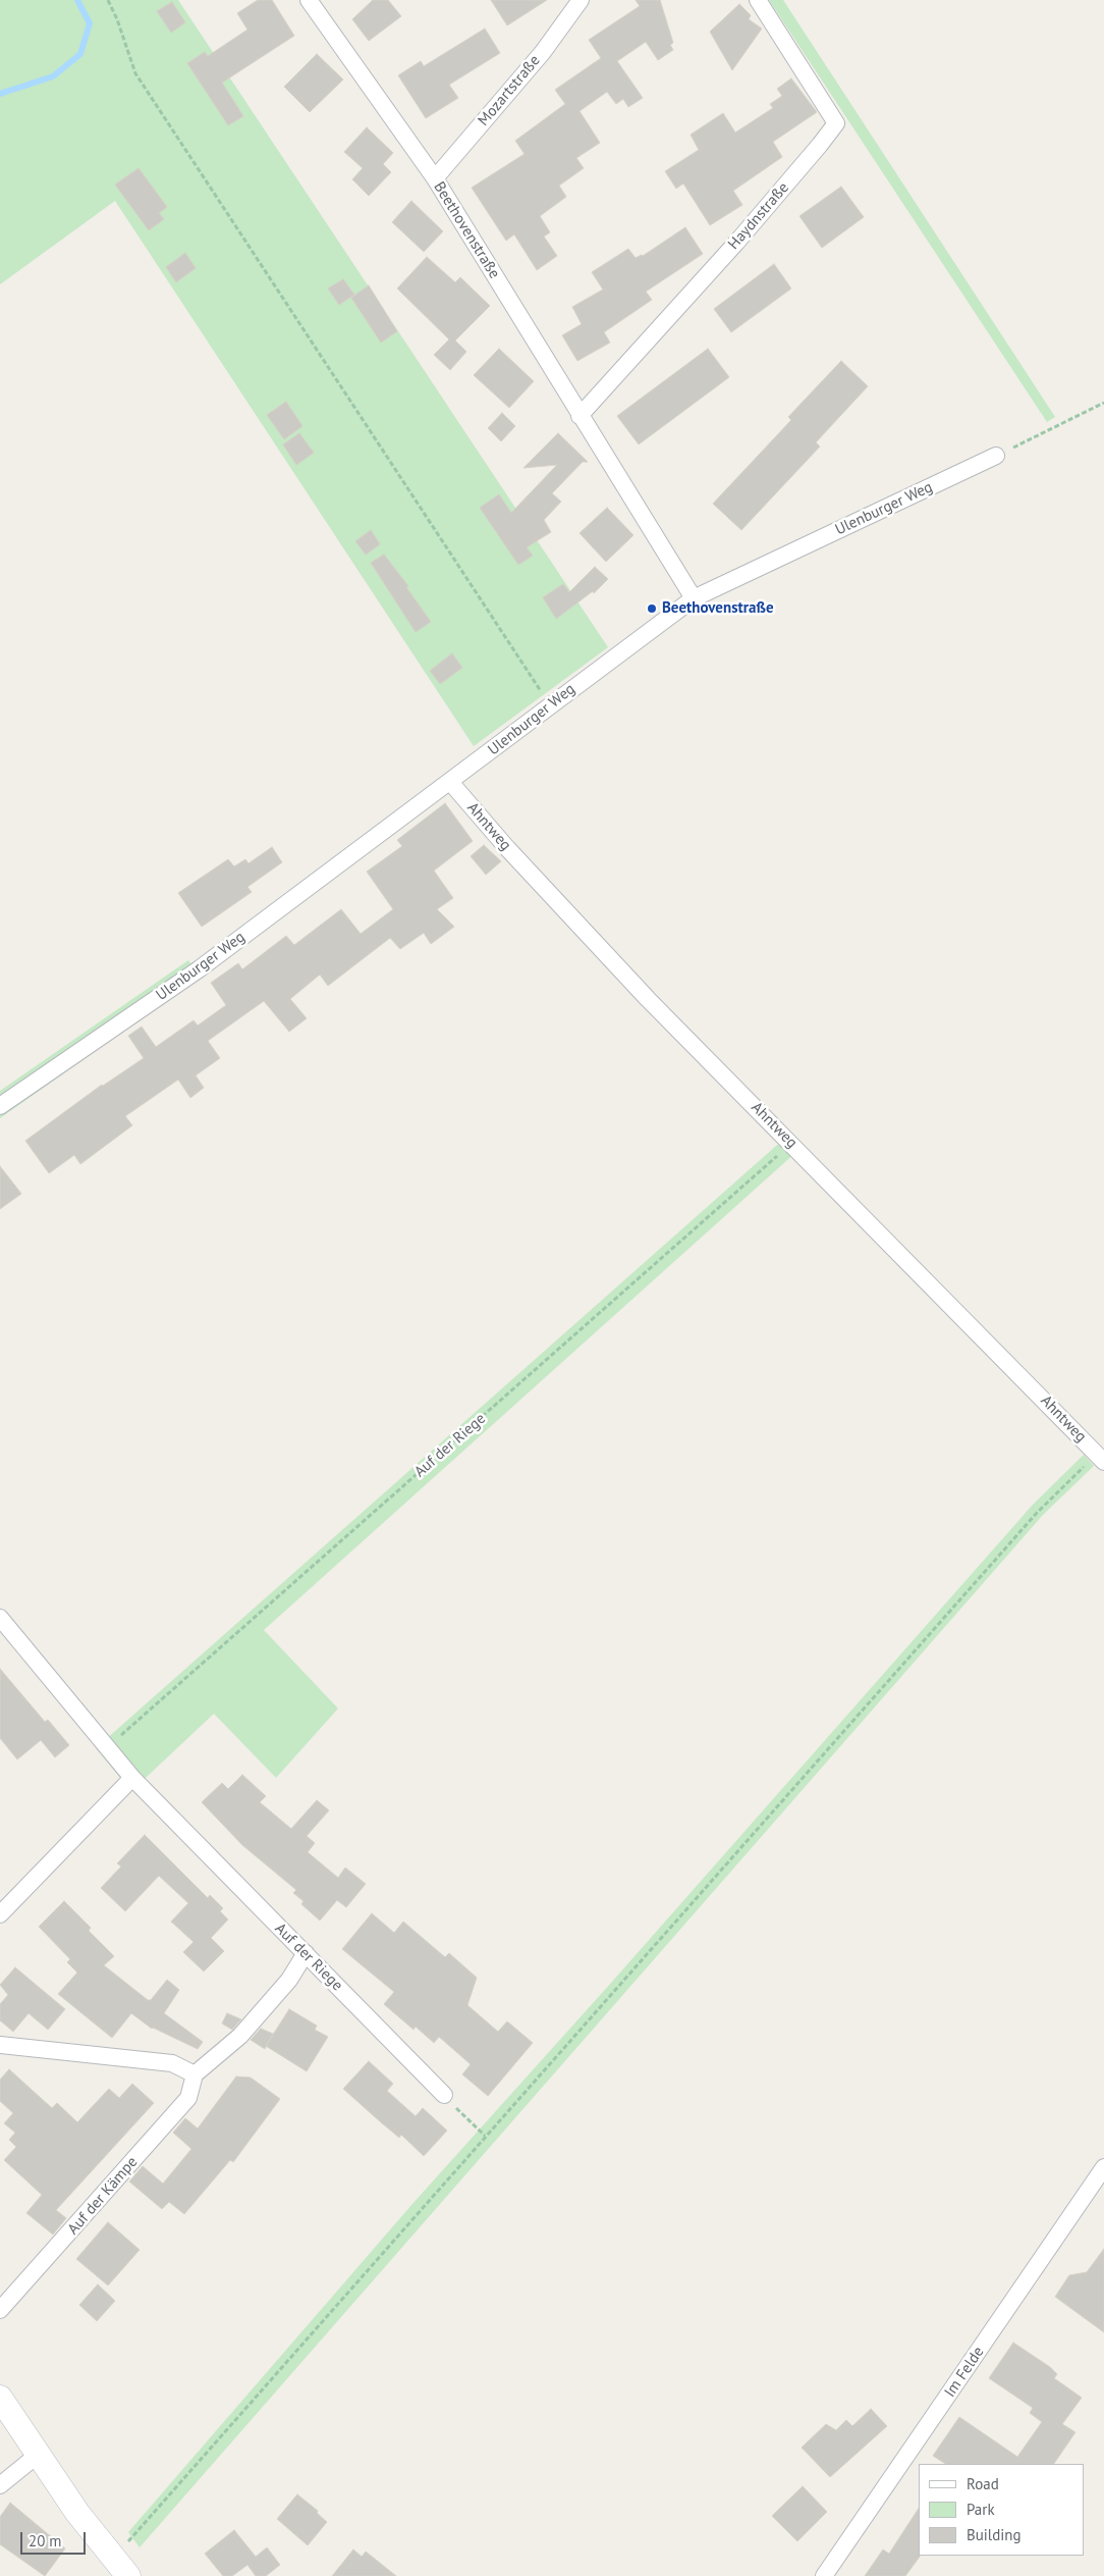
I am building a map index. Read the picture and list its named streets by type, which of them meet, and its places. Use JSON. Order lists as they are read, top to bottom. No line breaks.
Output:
{"streets":{"street":["Mozartstraße","Haydnstraße","Beethovenstraße","Ulenburger Weg","Ahntweg","Auf der Riege","Auf der Kämpe","Im Felde"]},"crossings":[["Mozartstraße","Beethovenstraße"],["Haydnstraße","Beethovenstraße"],["Beethovenstraße","Ulenburger Weg"],["Ulenburger Weg","Ahntweg"],["Ahntweg","Auf der Riege"]],"places":["Beethovenstraße"],"legend":["Road","Park","Building"],"scale_bar":"20 m"}
